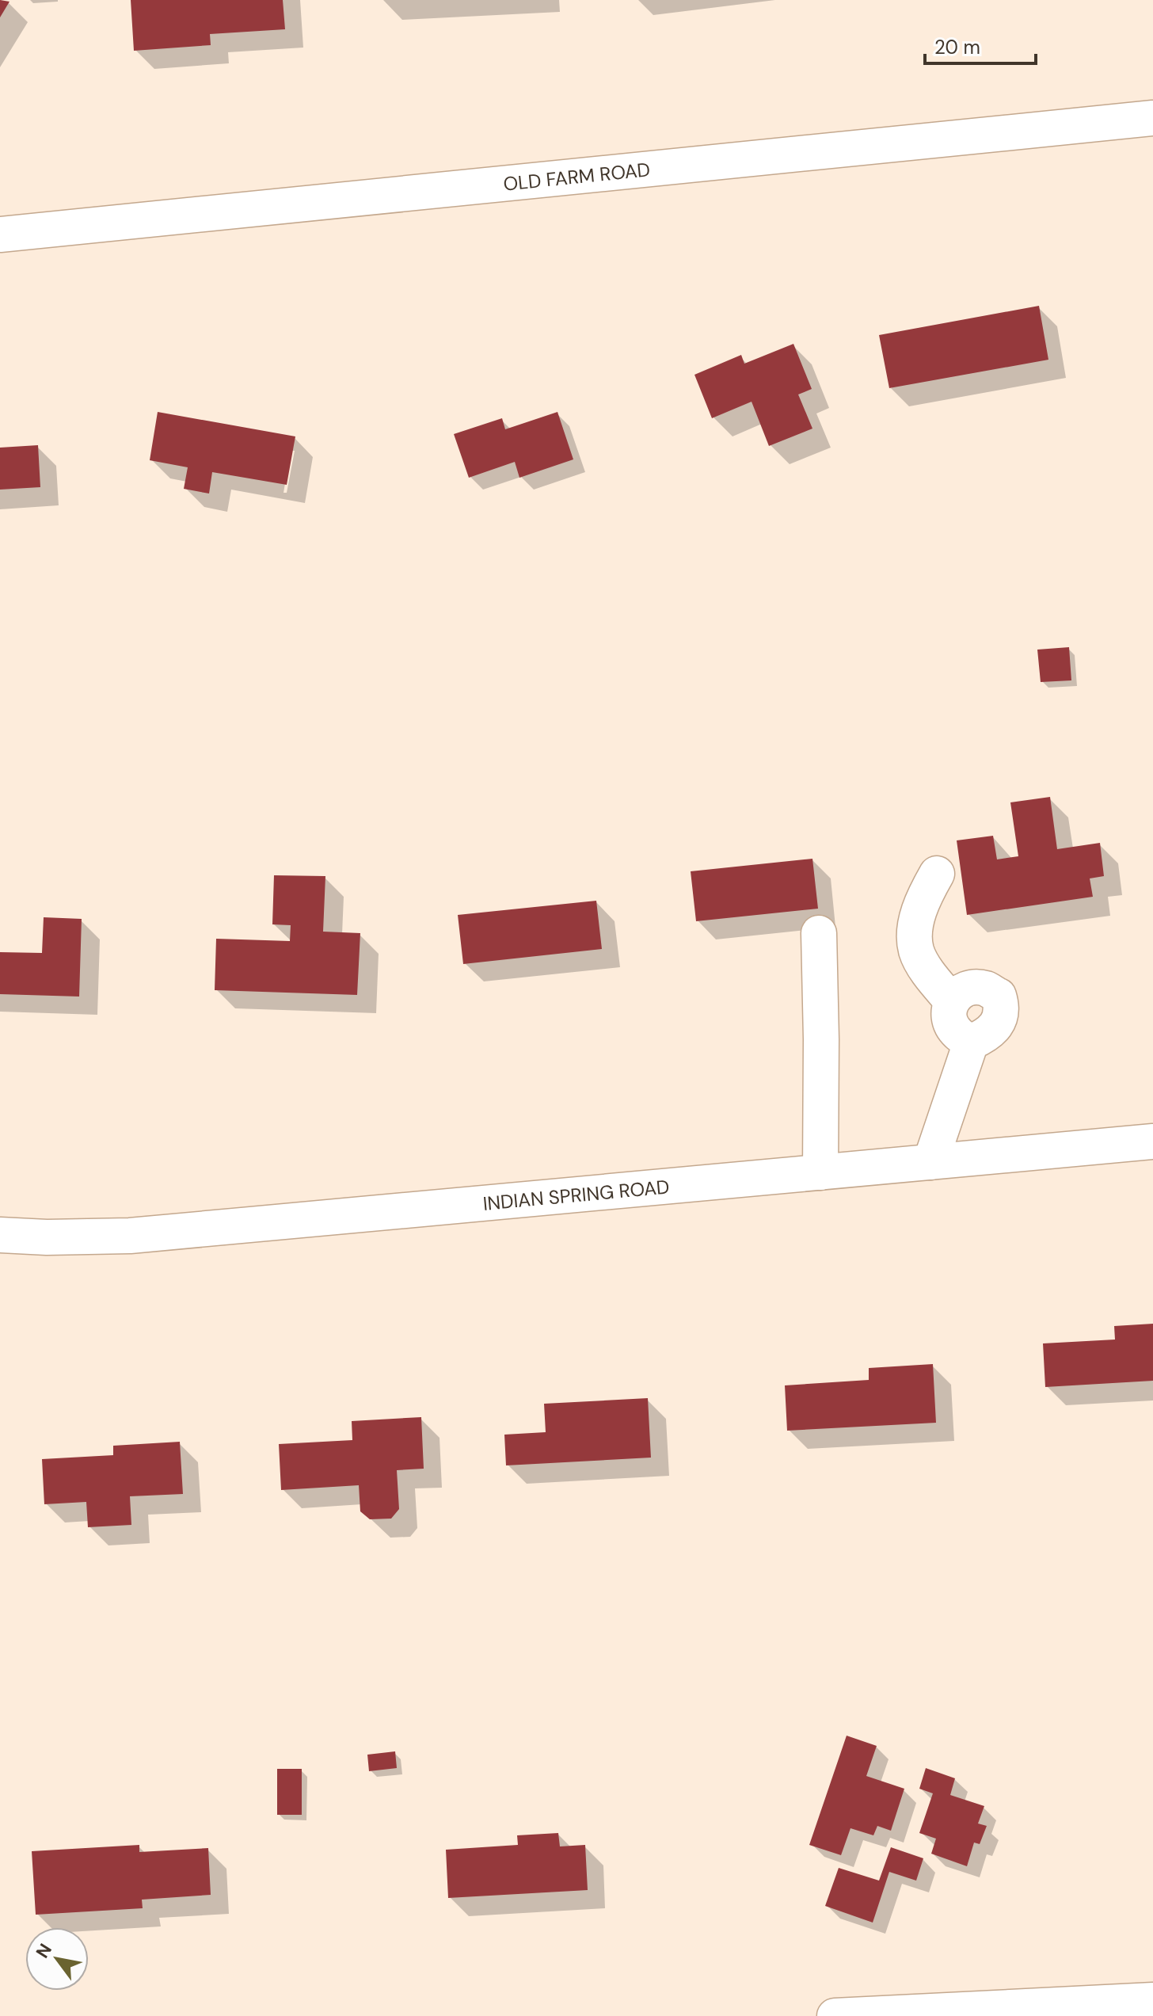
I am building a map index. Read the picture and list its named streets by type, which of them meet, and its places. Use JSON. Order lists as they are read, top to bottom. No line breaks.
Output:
{"streets":{"street":["OLD FARM ROAD","INDIAN SPRING ROAD"]},"scale_bar":"20 m","north":"top left"}
